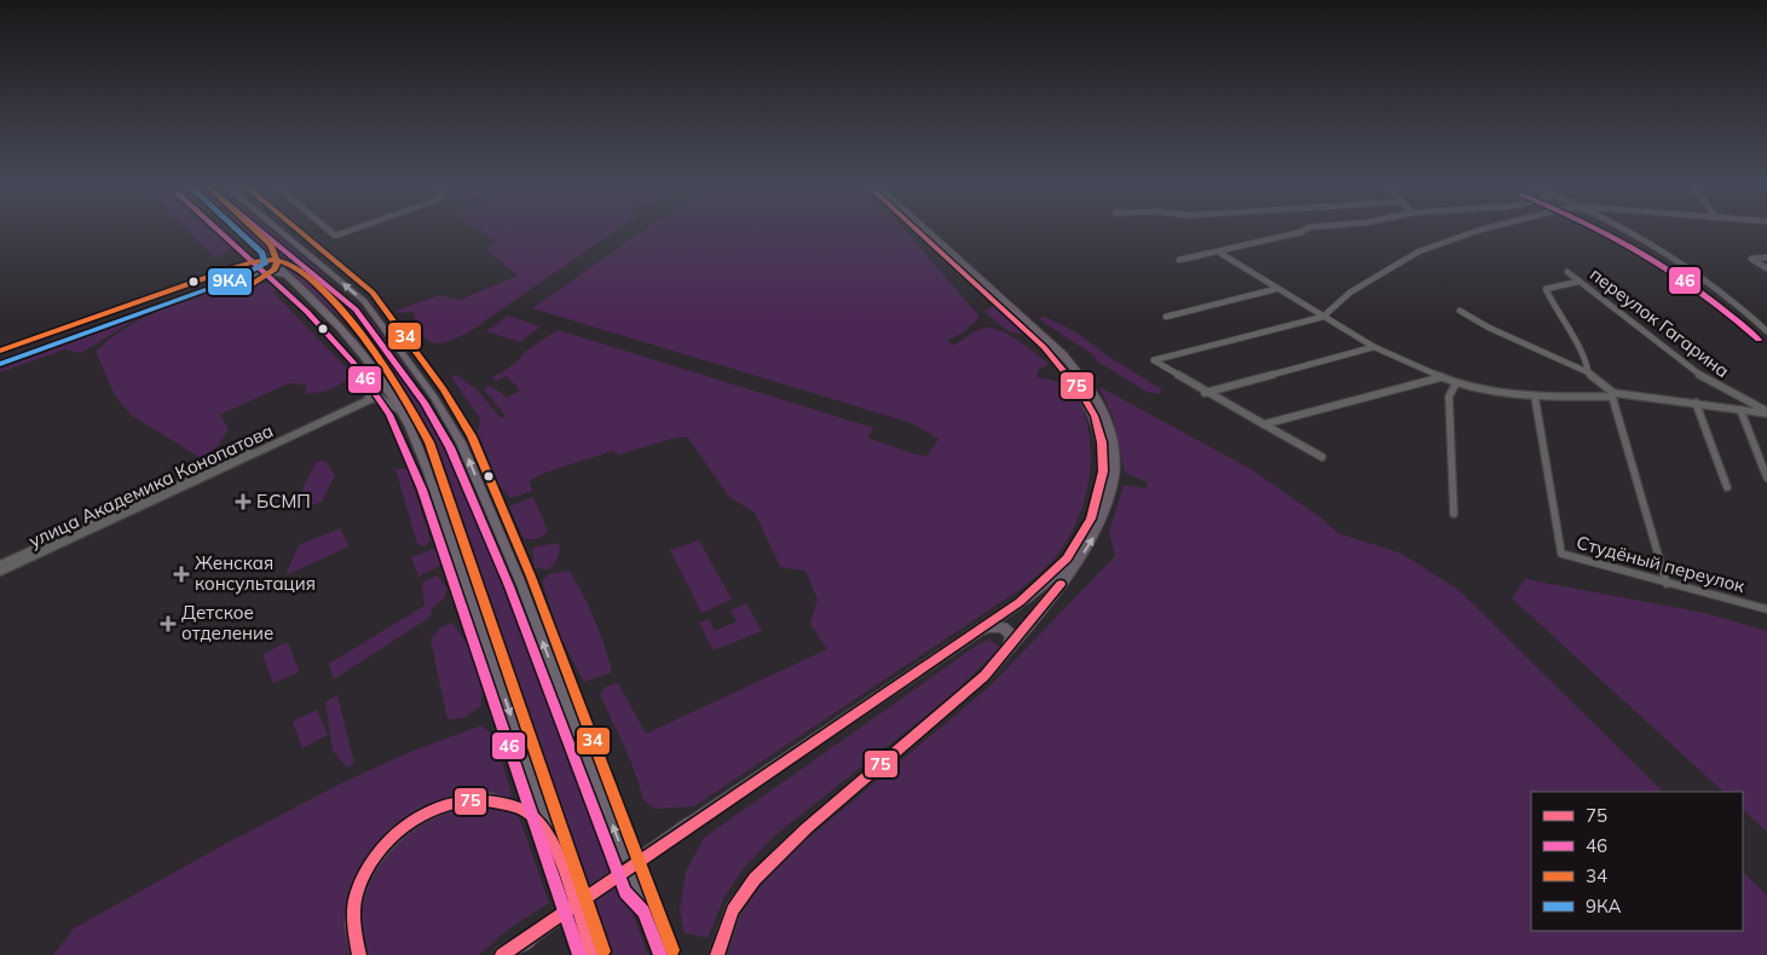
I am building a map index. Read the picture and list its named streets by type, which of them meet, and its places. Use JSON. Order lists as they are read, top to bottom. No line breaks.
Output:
{"streets":{"street":["переулок Гагарина","улица Академика Конопатова","Студёный переулок"]},"places":{"health":["БСМП","Женская консультация","Детское отделение"]},"lines":["transit line 75","transit line 46","transit line 34","transit line 9КА"],"legend":["75","46","34","9КА"]}
